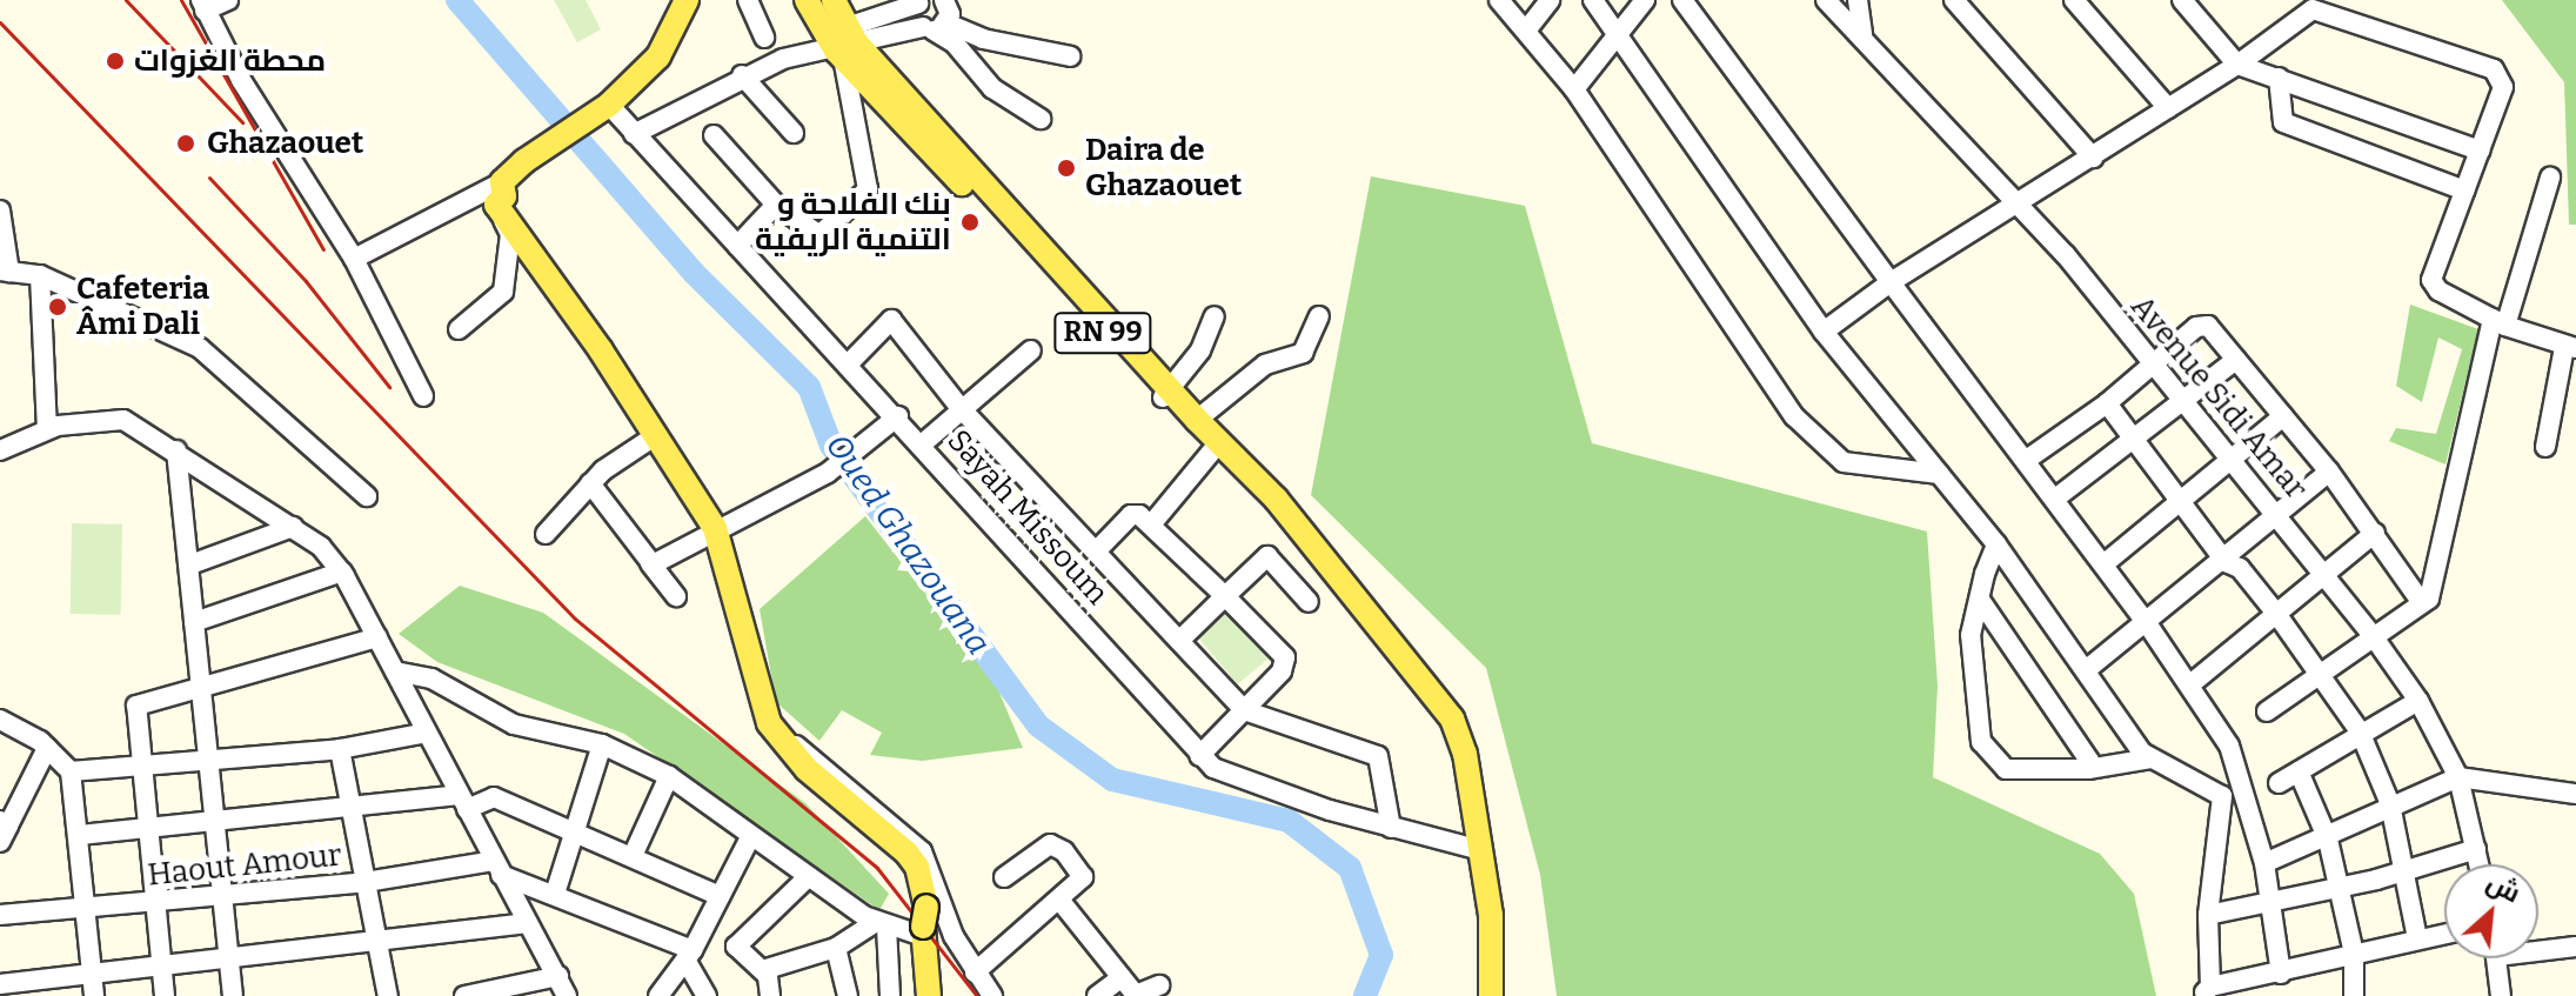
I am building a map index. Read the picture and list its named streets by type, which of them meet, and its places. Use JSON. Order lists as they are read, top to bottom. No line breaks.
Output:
{"streets":{"main road":["RN 99"],"street":["Avenue Sidi Amar","Sayah Missoum","Haout Amour"]},"crossings":[["RN 99","Sayah Missoum"]],"water":["Oued Ghazouana"],"places":["محطة الغزوات","Ghazaouet","Daira de Ghazaouet","بنك الفلاحة و التنمية الريفية","Cafeteria Âmi Dali"],"north":"top right"}
